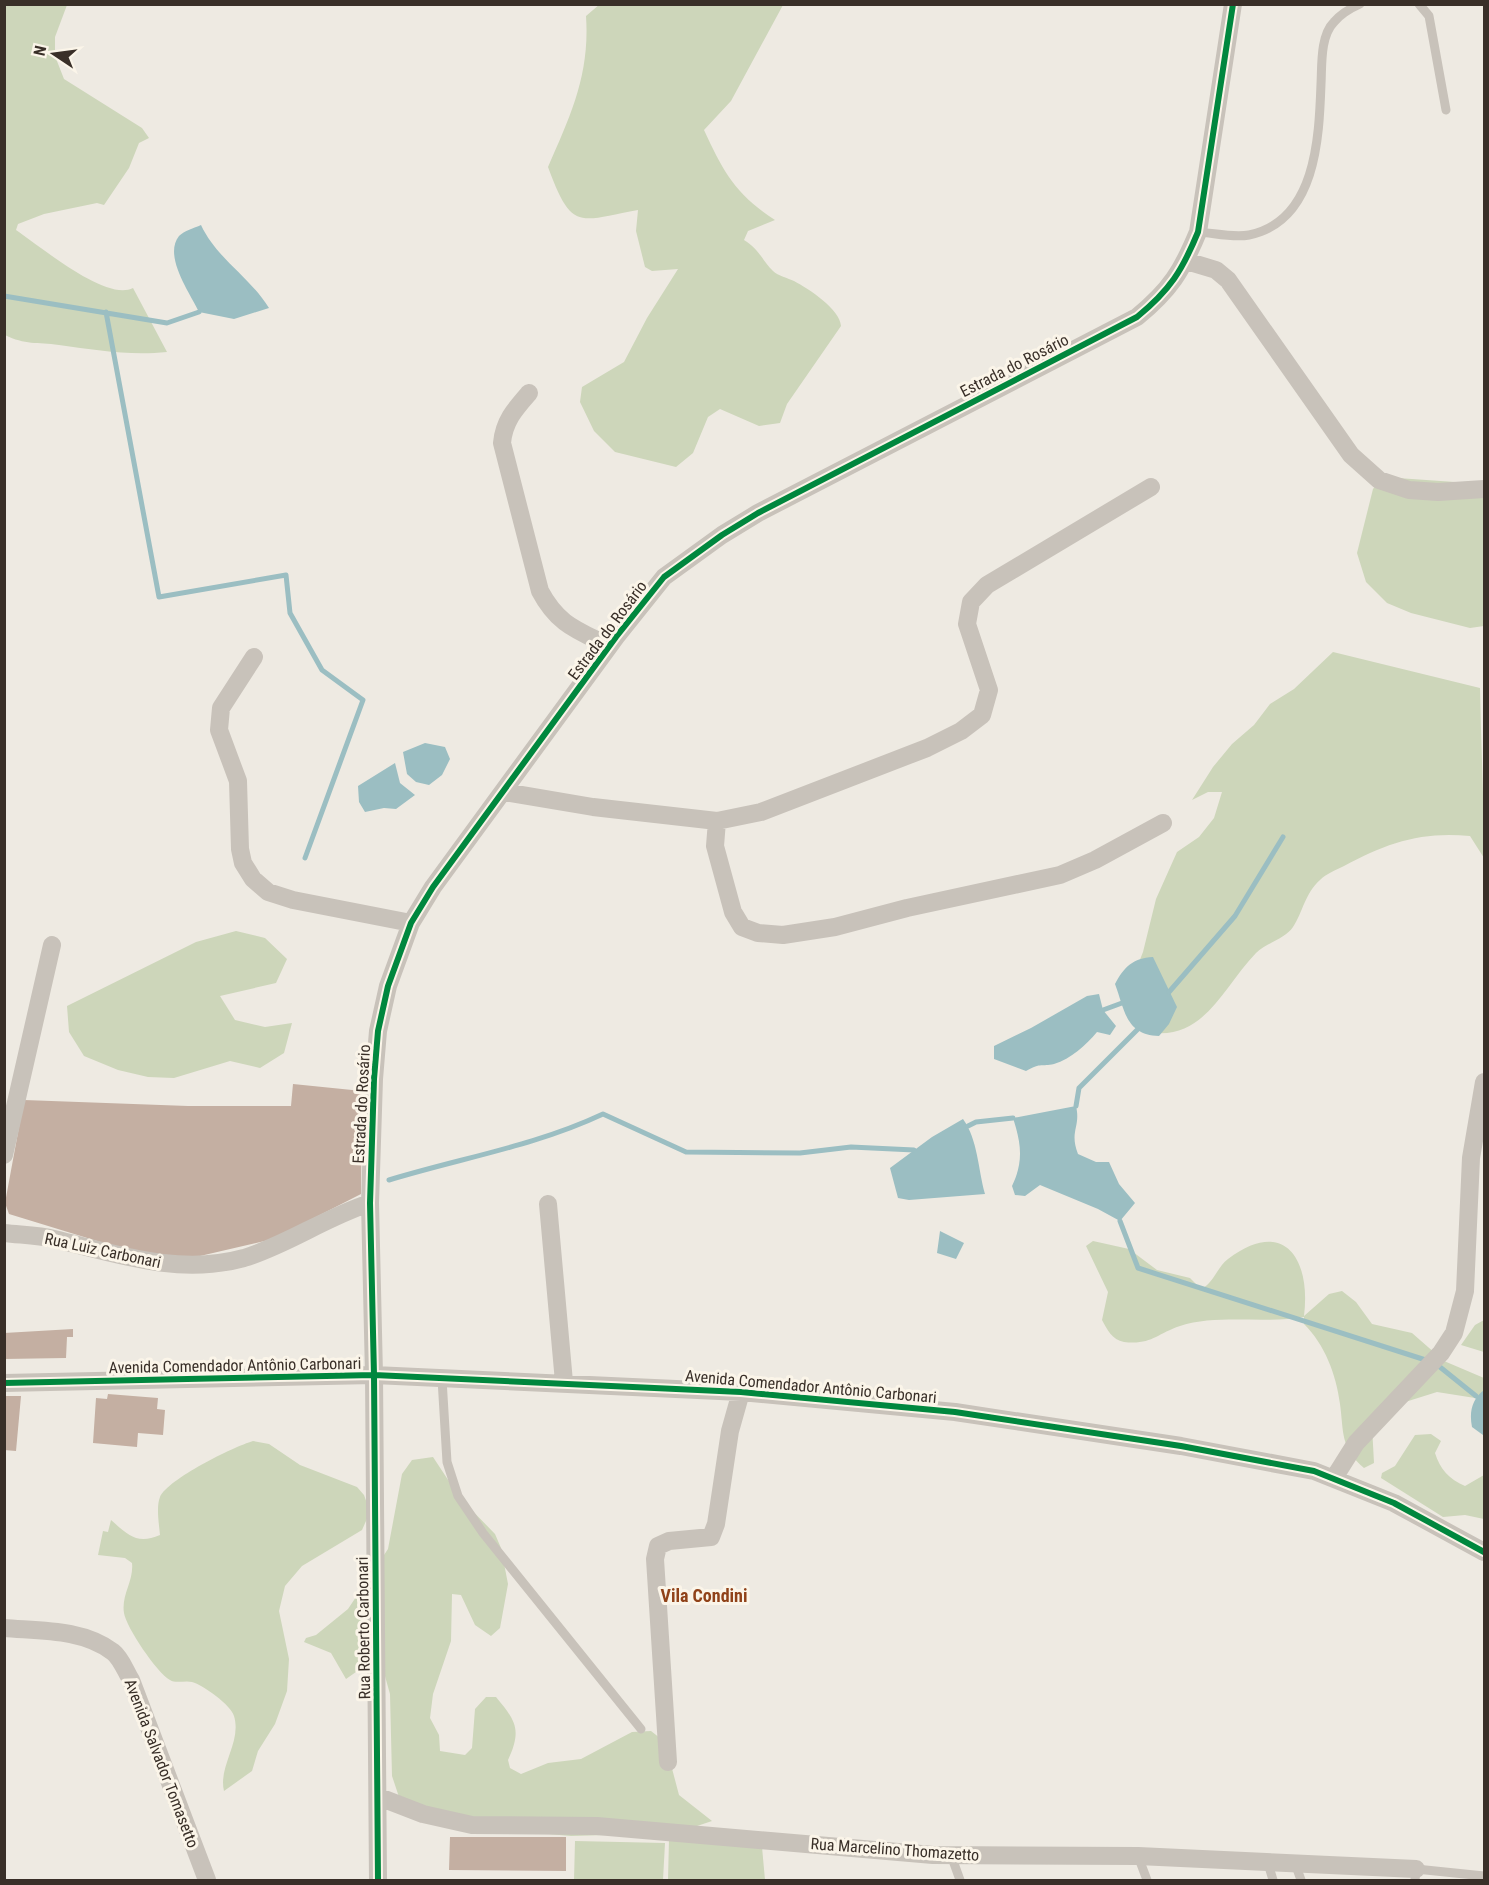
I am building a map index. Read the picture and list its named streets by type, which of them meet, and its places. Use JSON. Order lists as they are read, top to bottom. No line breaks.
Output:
{"streets":{"street":["Estrada do Rosário","Rua Luiz Carbonari","Avenida Comendador Antônio Carbonari","Rua Roberto Carbonari","Avenida Salvador Tomasetto","Rua Marcelino Thomazetto"]},"crossings":[["Estrada do Rosário","Rua Luiz Carbonari"],["Estrada do Rosário","Avenida Comendador Antônio Carbonari"],["Estrada do Rosário","Rua Roberto Carbonari"],["Avenida Comendador Antônio Carbonari","Rua Roberto Carbonari"],["Rua Roberto Carbonari","Rua Marcelino Thomazetto"]],"districts":["Vila Condini"],"north":"left"}
